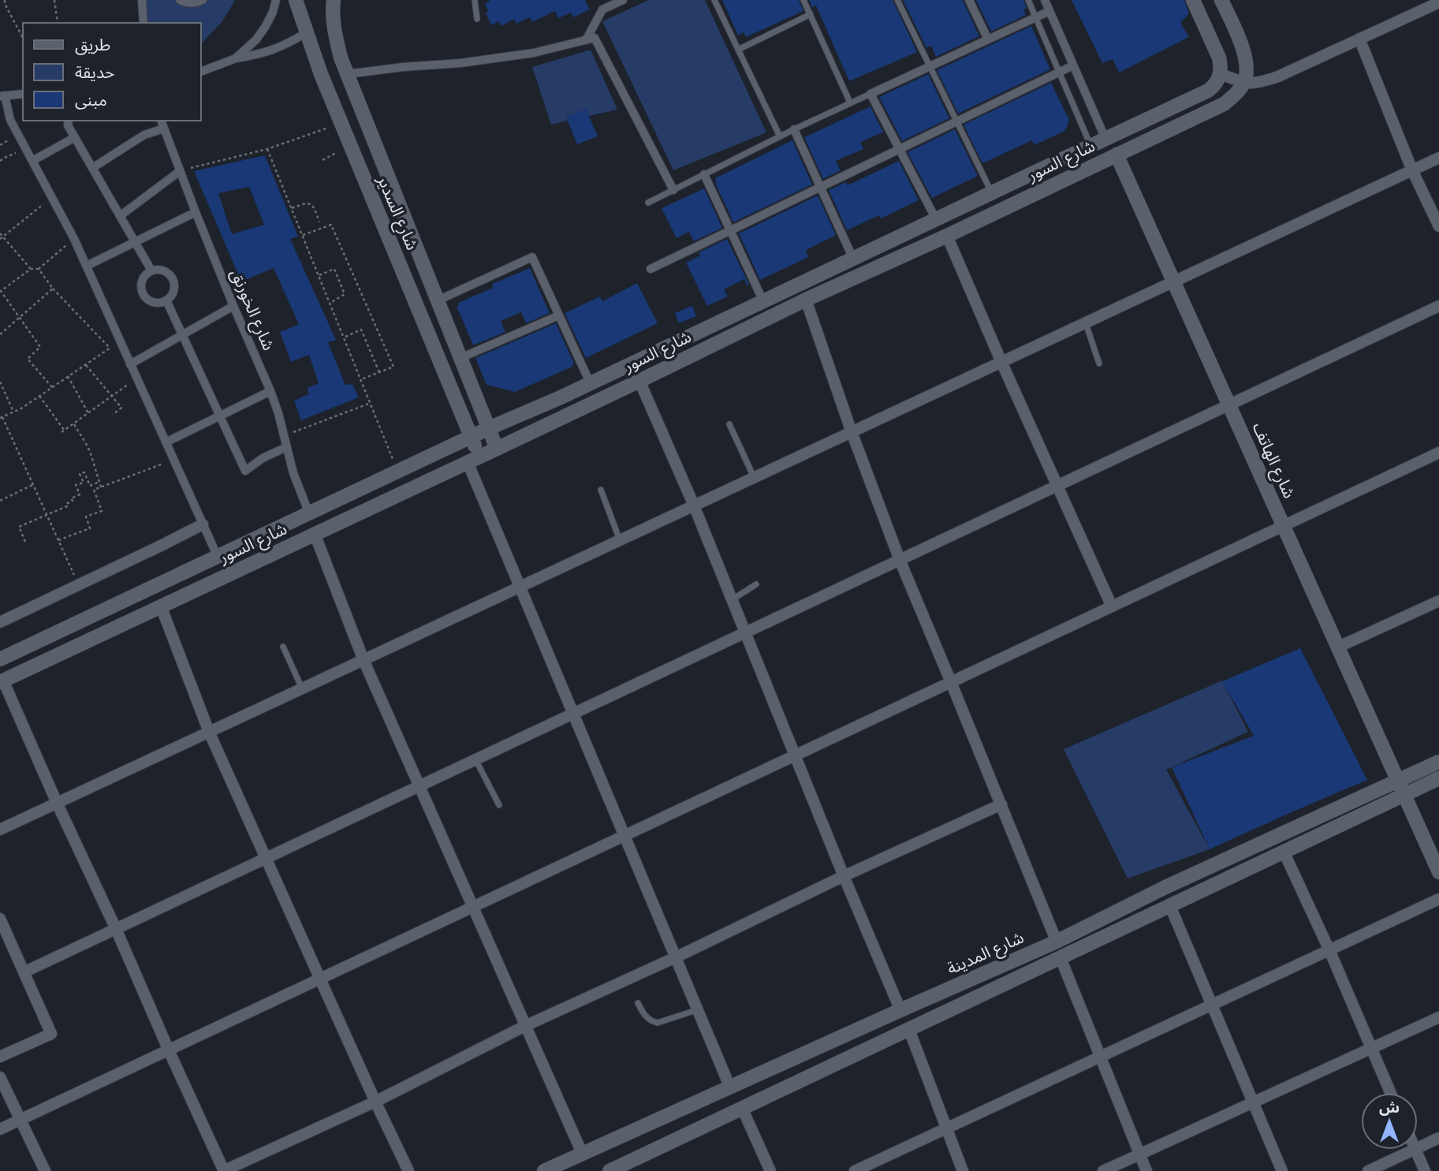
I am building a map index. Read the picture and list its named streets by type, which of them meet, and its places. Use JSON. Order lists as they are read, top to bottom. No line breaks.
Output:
{"streets":{"main road":["شارع السور","شارع السدير","شارع الهاتف","شارع المدينة"],"street":["شارع الخورنق"]},"crossings":[["شارع السور","شارع السدير"],["شارع السور","شارع الخورنق"],["شارع السور","شارع الهاتف"],["شارع الهاتف","شارع المدينة"]],"legend":["طريق","حديقة","مبنى"],"north":"top"}
